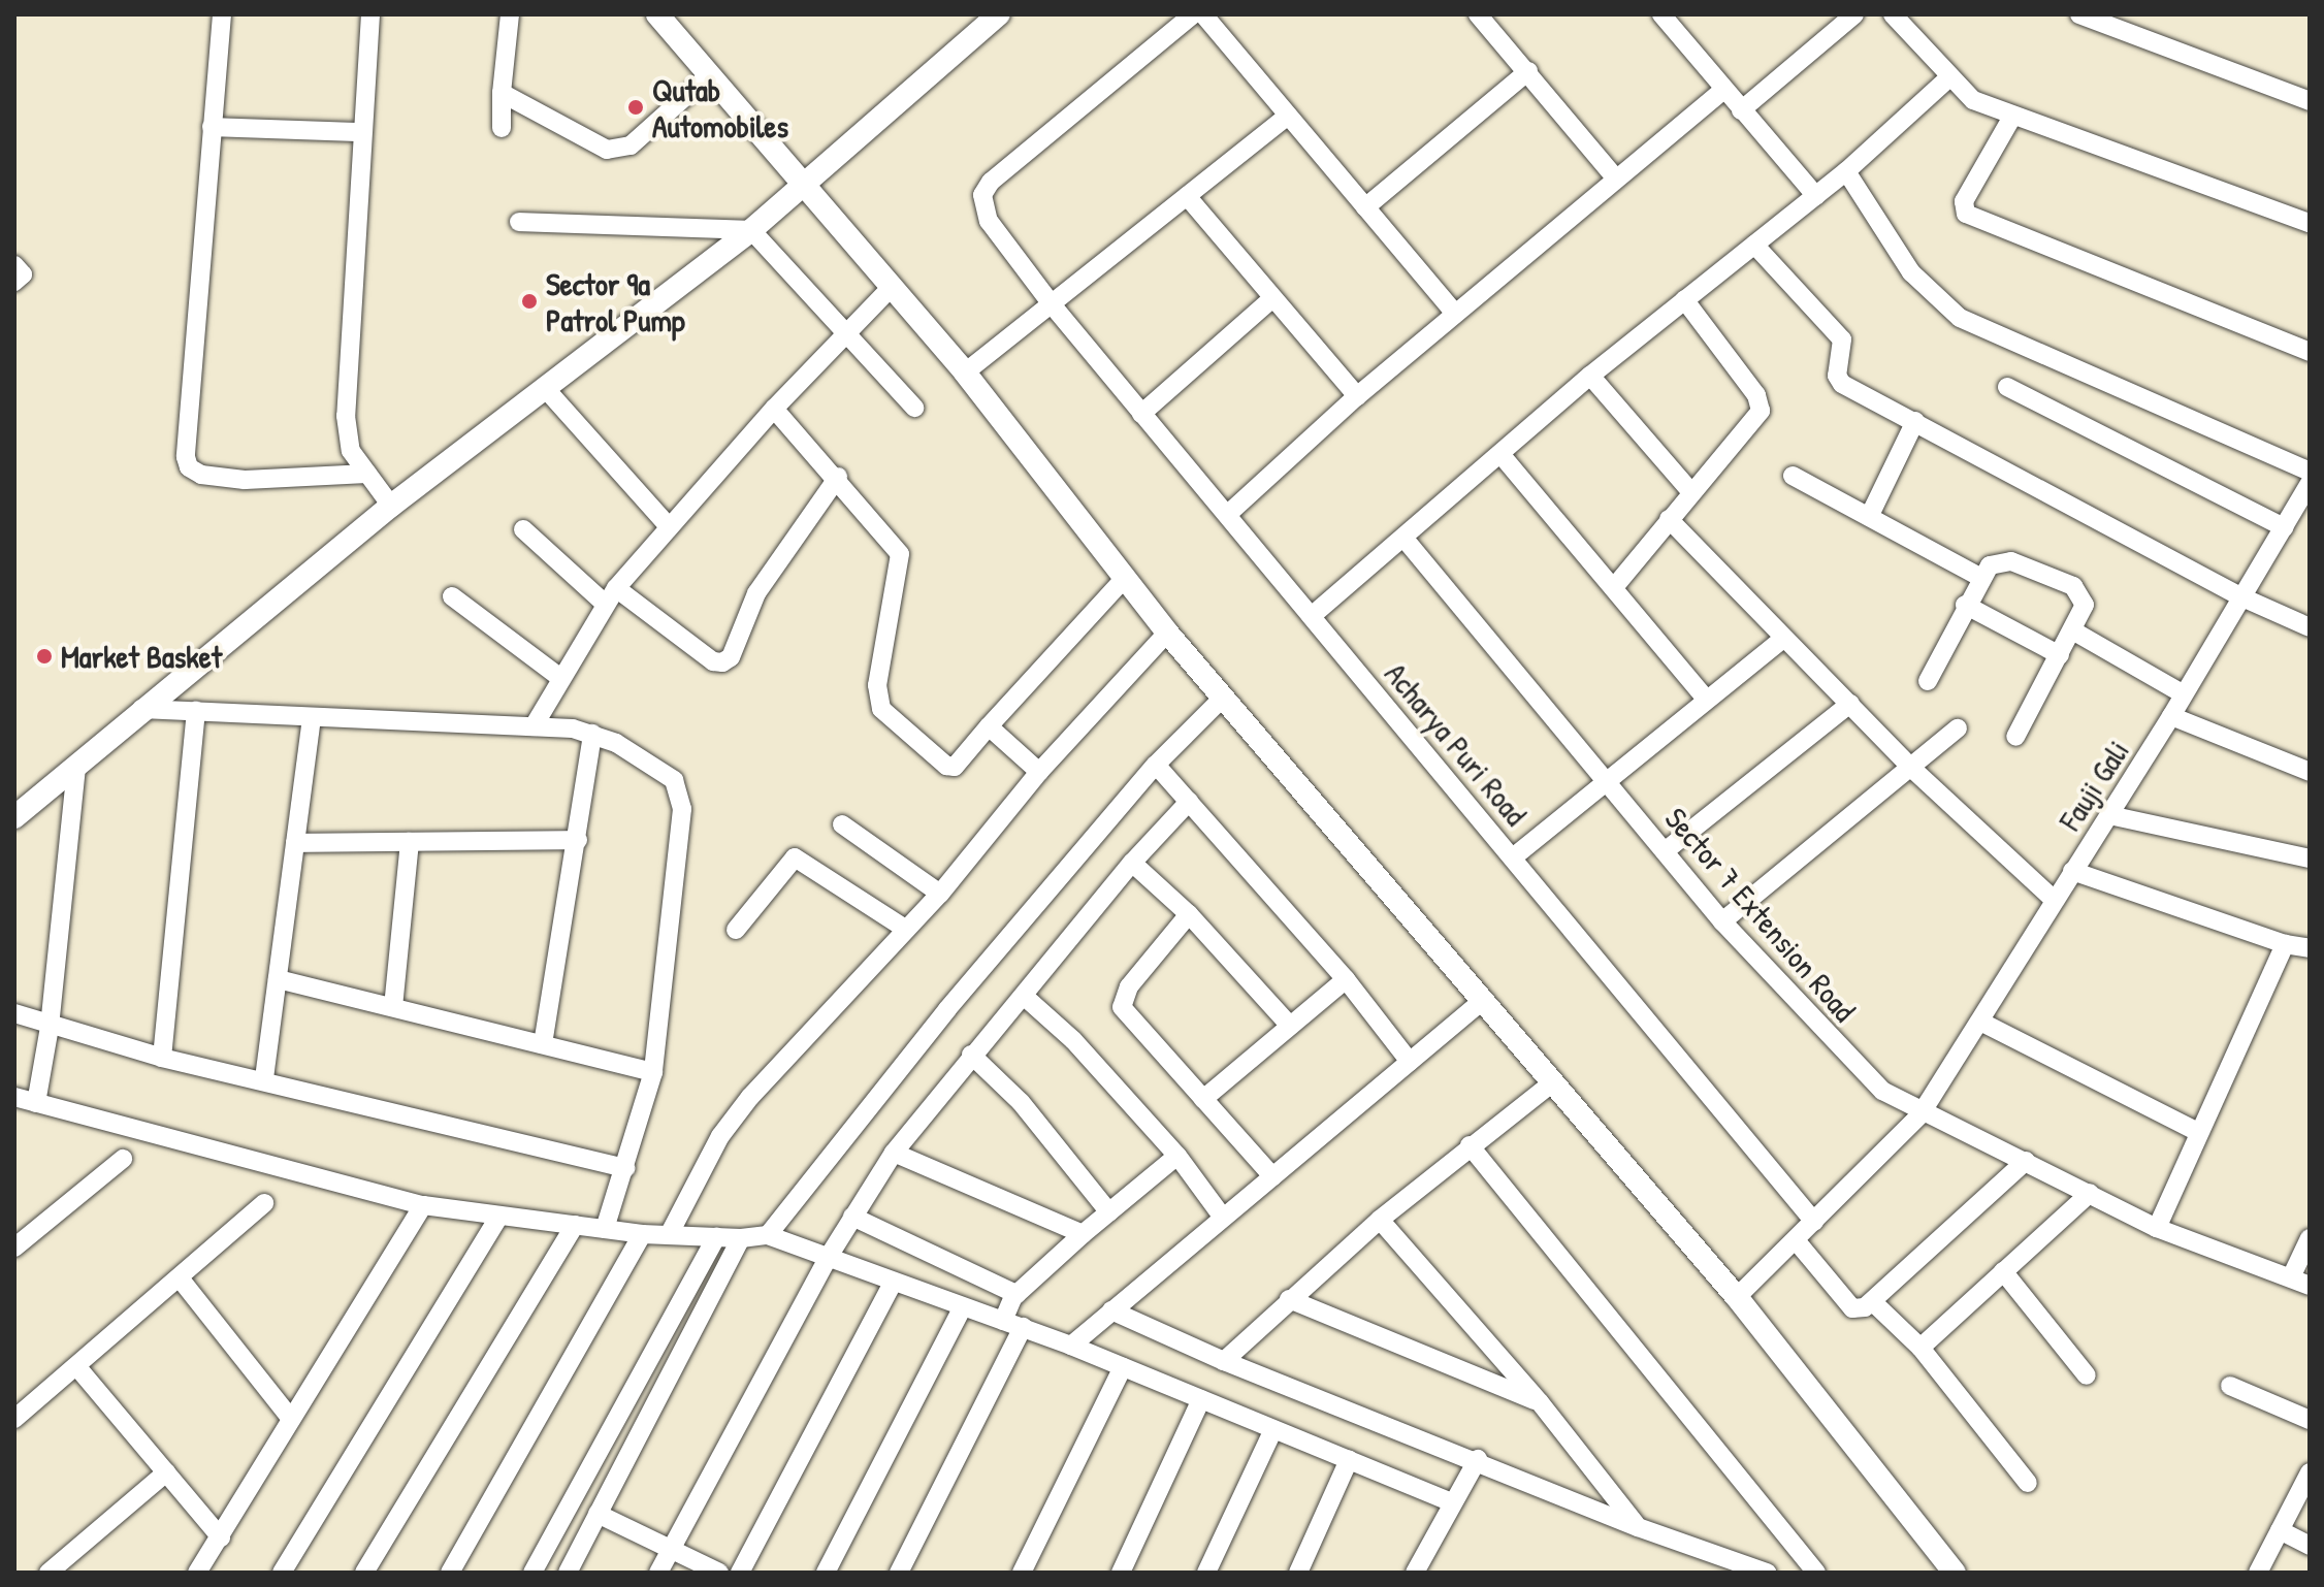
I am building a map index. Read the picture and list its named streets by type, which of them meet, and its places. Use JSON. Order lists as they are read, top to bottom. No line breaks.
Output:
{"streets":{"street":["Acharya Puri Road","Fauji Gali","Sector 7 Extension Road"]},"crossings":[["Fauji Gali","Sector 7 Extension Road"]],"places":["Qutab Automobiles","Sector 9a Patrol Pump","Market Basket"]}
